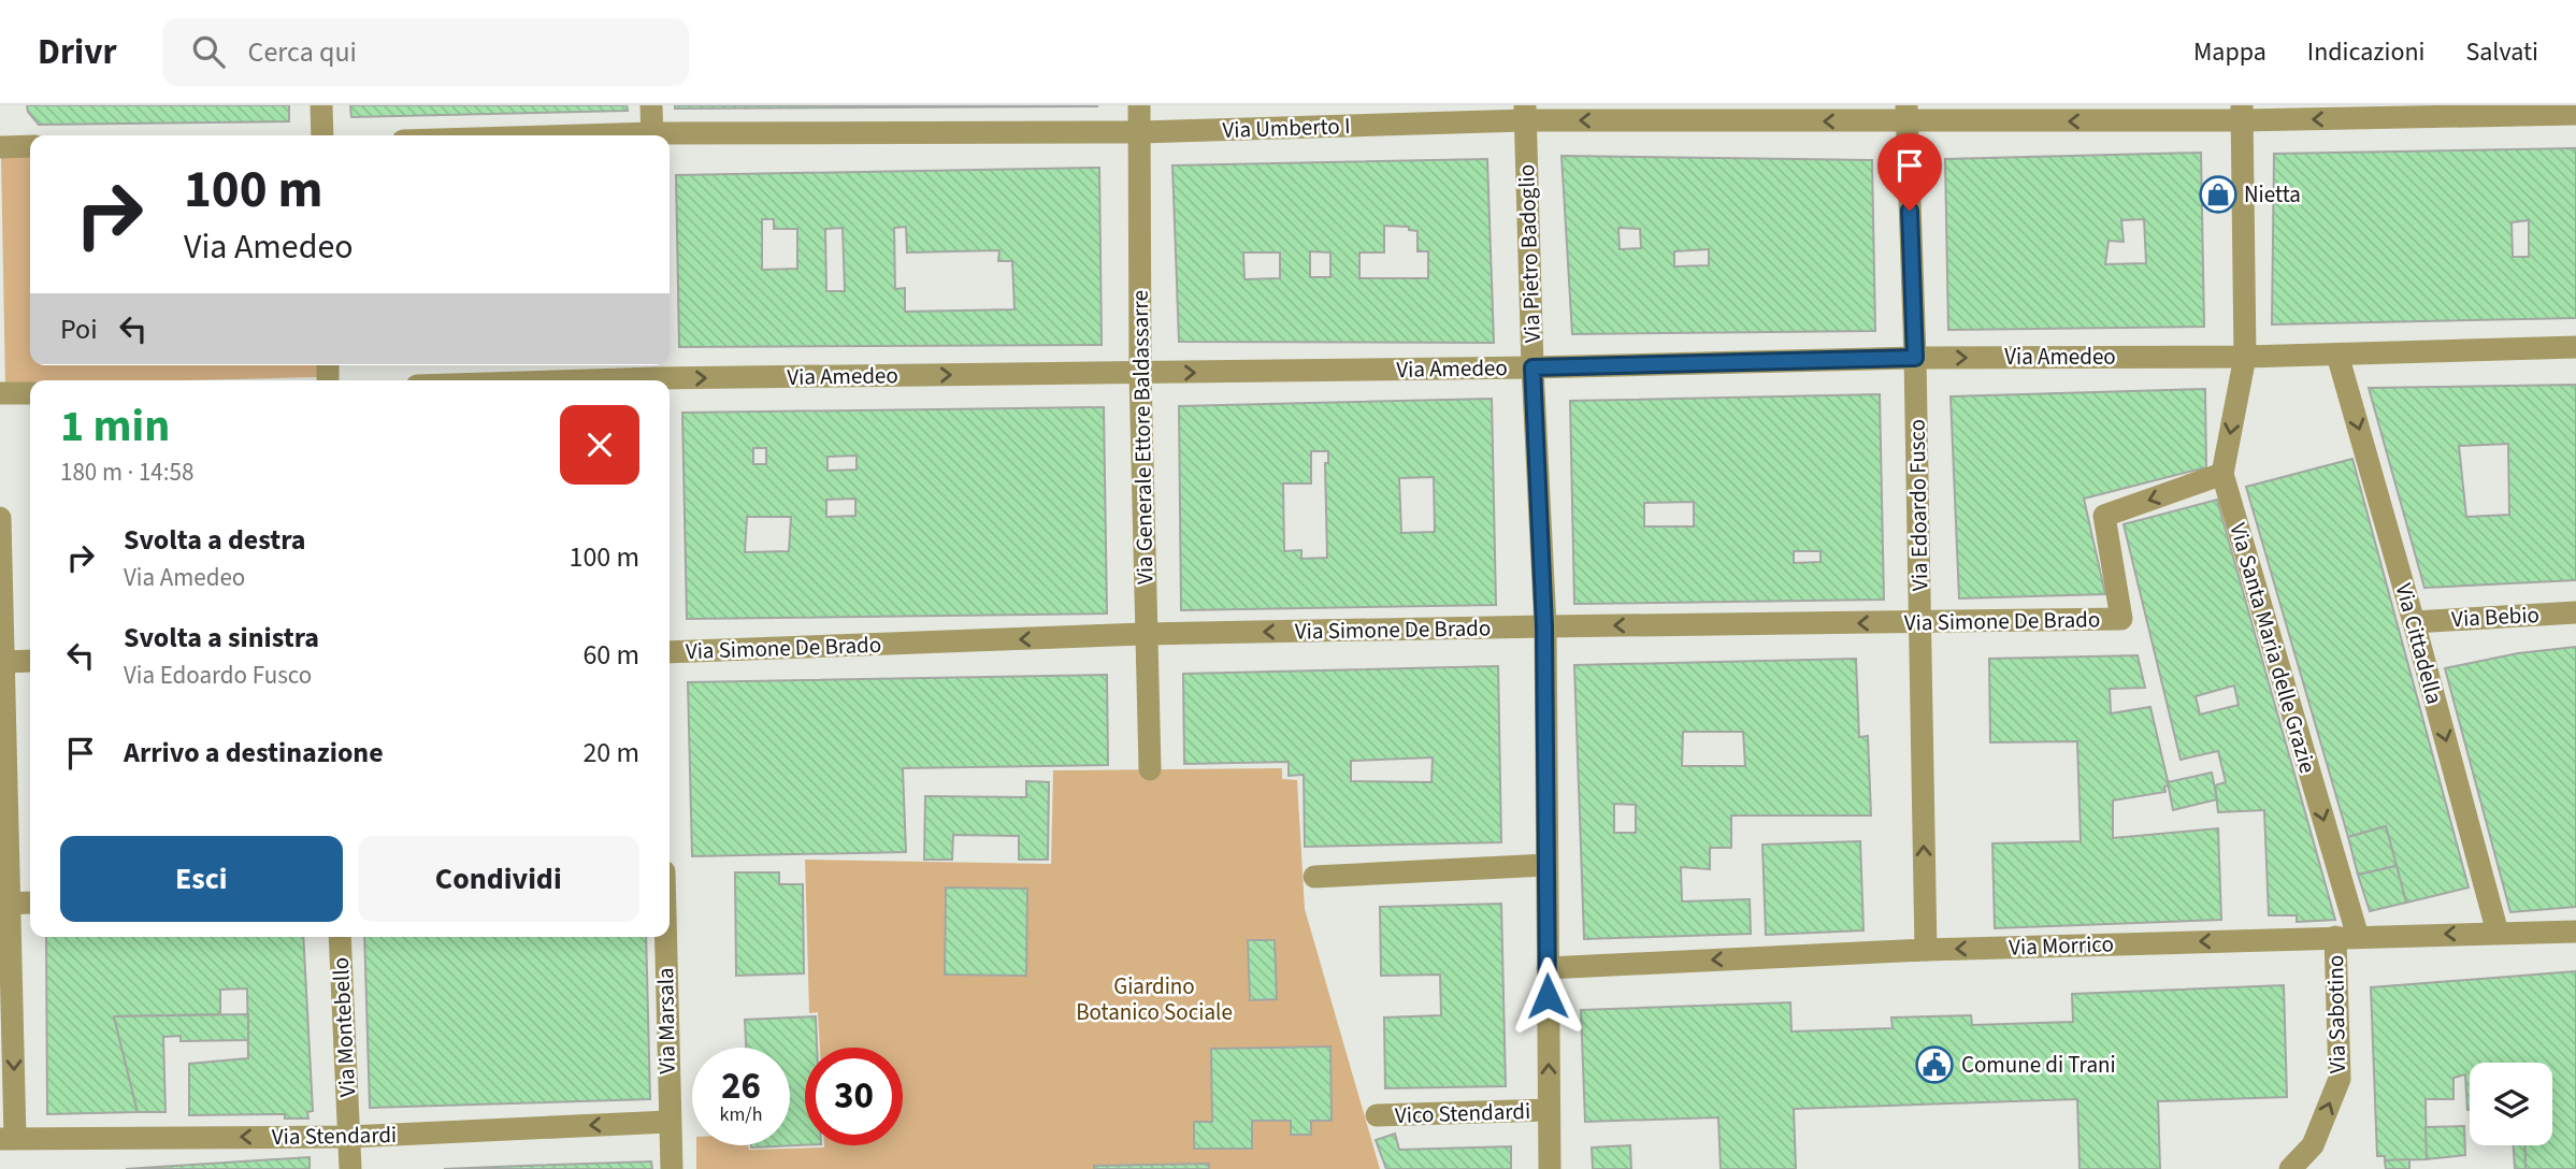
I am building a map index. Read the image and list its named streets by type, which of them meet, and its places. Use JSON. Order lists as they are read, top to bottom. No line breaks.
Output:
{"streets":{"street":["Via Umberto I","Via Pietro Badoglio","Via Amedeo","Via Generale Ettore Baldassarre","Via Edoardo Fusco","Via Bebio","Via Simone De Brado","Via Cittadella","Via Santa Maria delle Grazie","Via Morrico","Via Sabotino","Via Marsala","Via Montebello","Vico Stendardi","Via Stendardi"]},"crossings":[["Via Umberto I","Via Pietro Badoglio"],["Via Umberto I","Via Generale Ettore Baldassarre"],["Via Umberto I","Via Edoardo Fusco"],["Via Umberto I","Via Santa Maria delle Grazie"],["Via Pietro Badoglio","Via Amedeo"],["Via Pietro Badoglio","Via Simone De Brado"],["Via Pietro Badoglio","Via Morrico"],["Via Pietro Badoglio","Vico Stendardi"],["Via Amedeo","Via Generale Ettore Baldassarre"],["Via Amedeo","Via Edoardo Fusco"],["Via Amedeo","Via Cittadella"],["Via Amedeo","Via Santa Maria delle Grazie"],["Via Generale Ettore Baldassarre","Via Simone De Brado"],["Via Edoardo Fusco","Via Simone De Brado"],["Via Edoardo Fusco","Via Morrico"],["Via Bebio","Via Cittadella"],["Via Simone De Brado","Via Santa Maria delle Grazie"],["Via Cittadella","Via Morrico"],["Via Santa Maria delle Grazie","Via Morrico"],["Via Santa Maria delle Grazie","Via Sabotino"],["Via Morrico","Via Sabotino"],["Via Marsala","Via Stendardi"],["Via Montebello","Via Stendardi"]],"one_way":["Via Umberto I","Via Amedeo","Via Edoardo Fusco","Via Simone De Brado","Via Cittadella","Via Santa Maria delle Grazie","Via Morrico","Via Sabotino","Via Stendardi"],"parks":["Giardino Botanico Sociale"],"places":{"shop":["Nietta"],"public building":["Comune di Trani"]},"page":{"header":"Drivr","search":"Cerca qui","nav":["Mappa","Indicazioni","Salvati"],"turn":["100 m","Via Amedeo"],"then":"Poi","heading":["1 min","180 m · 14:58"],"list":[{"name":"Svolta a destra","note":"Via Amedeo","value":"100 m"},{"name":"Svolta a sinistra","note":"Via Edoardo Fusco","value":"60 m"},{"name":"Arrivo a destinazione","value":"20 m"}],"buttons":["Esci","Condividi"],"speed":"26 km/h","limit":"30"}}
